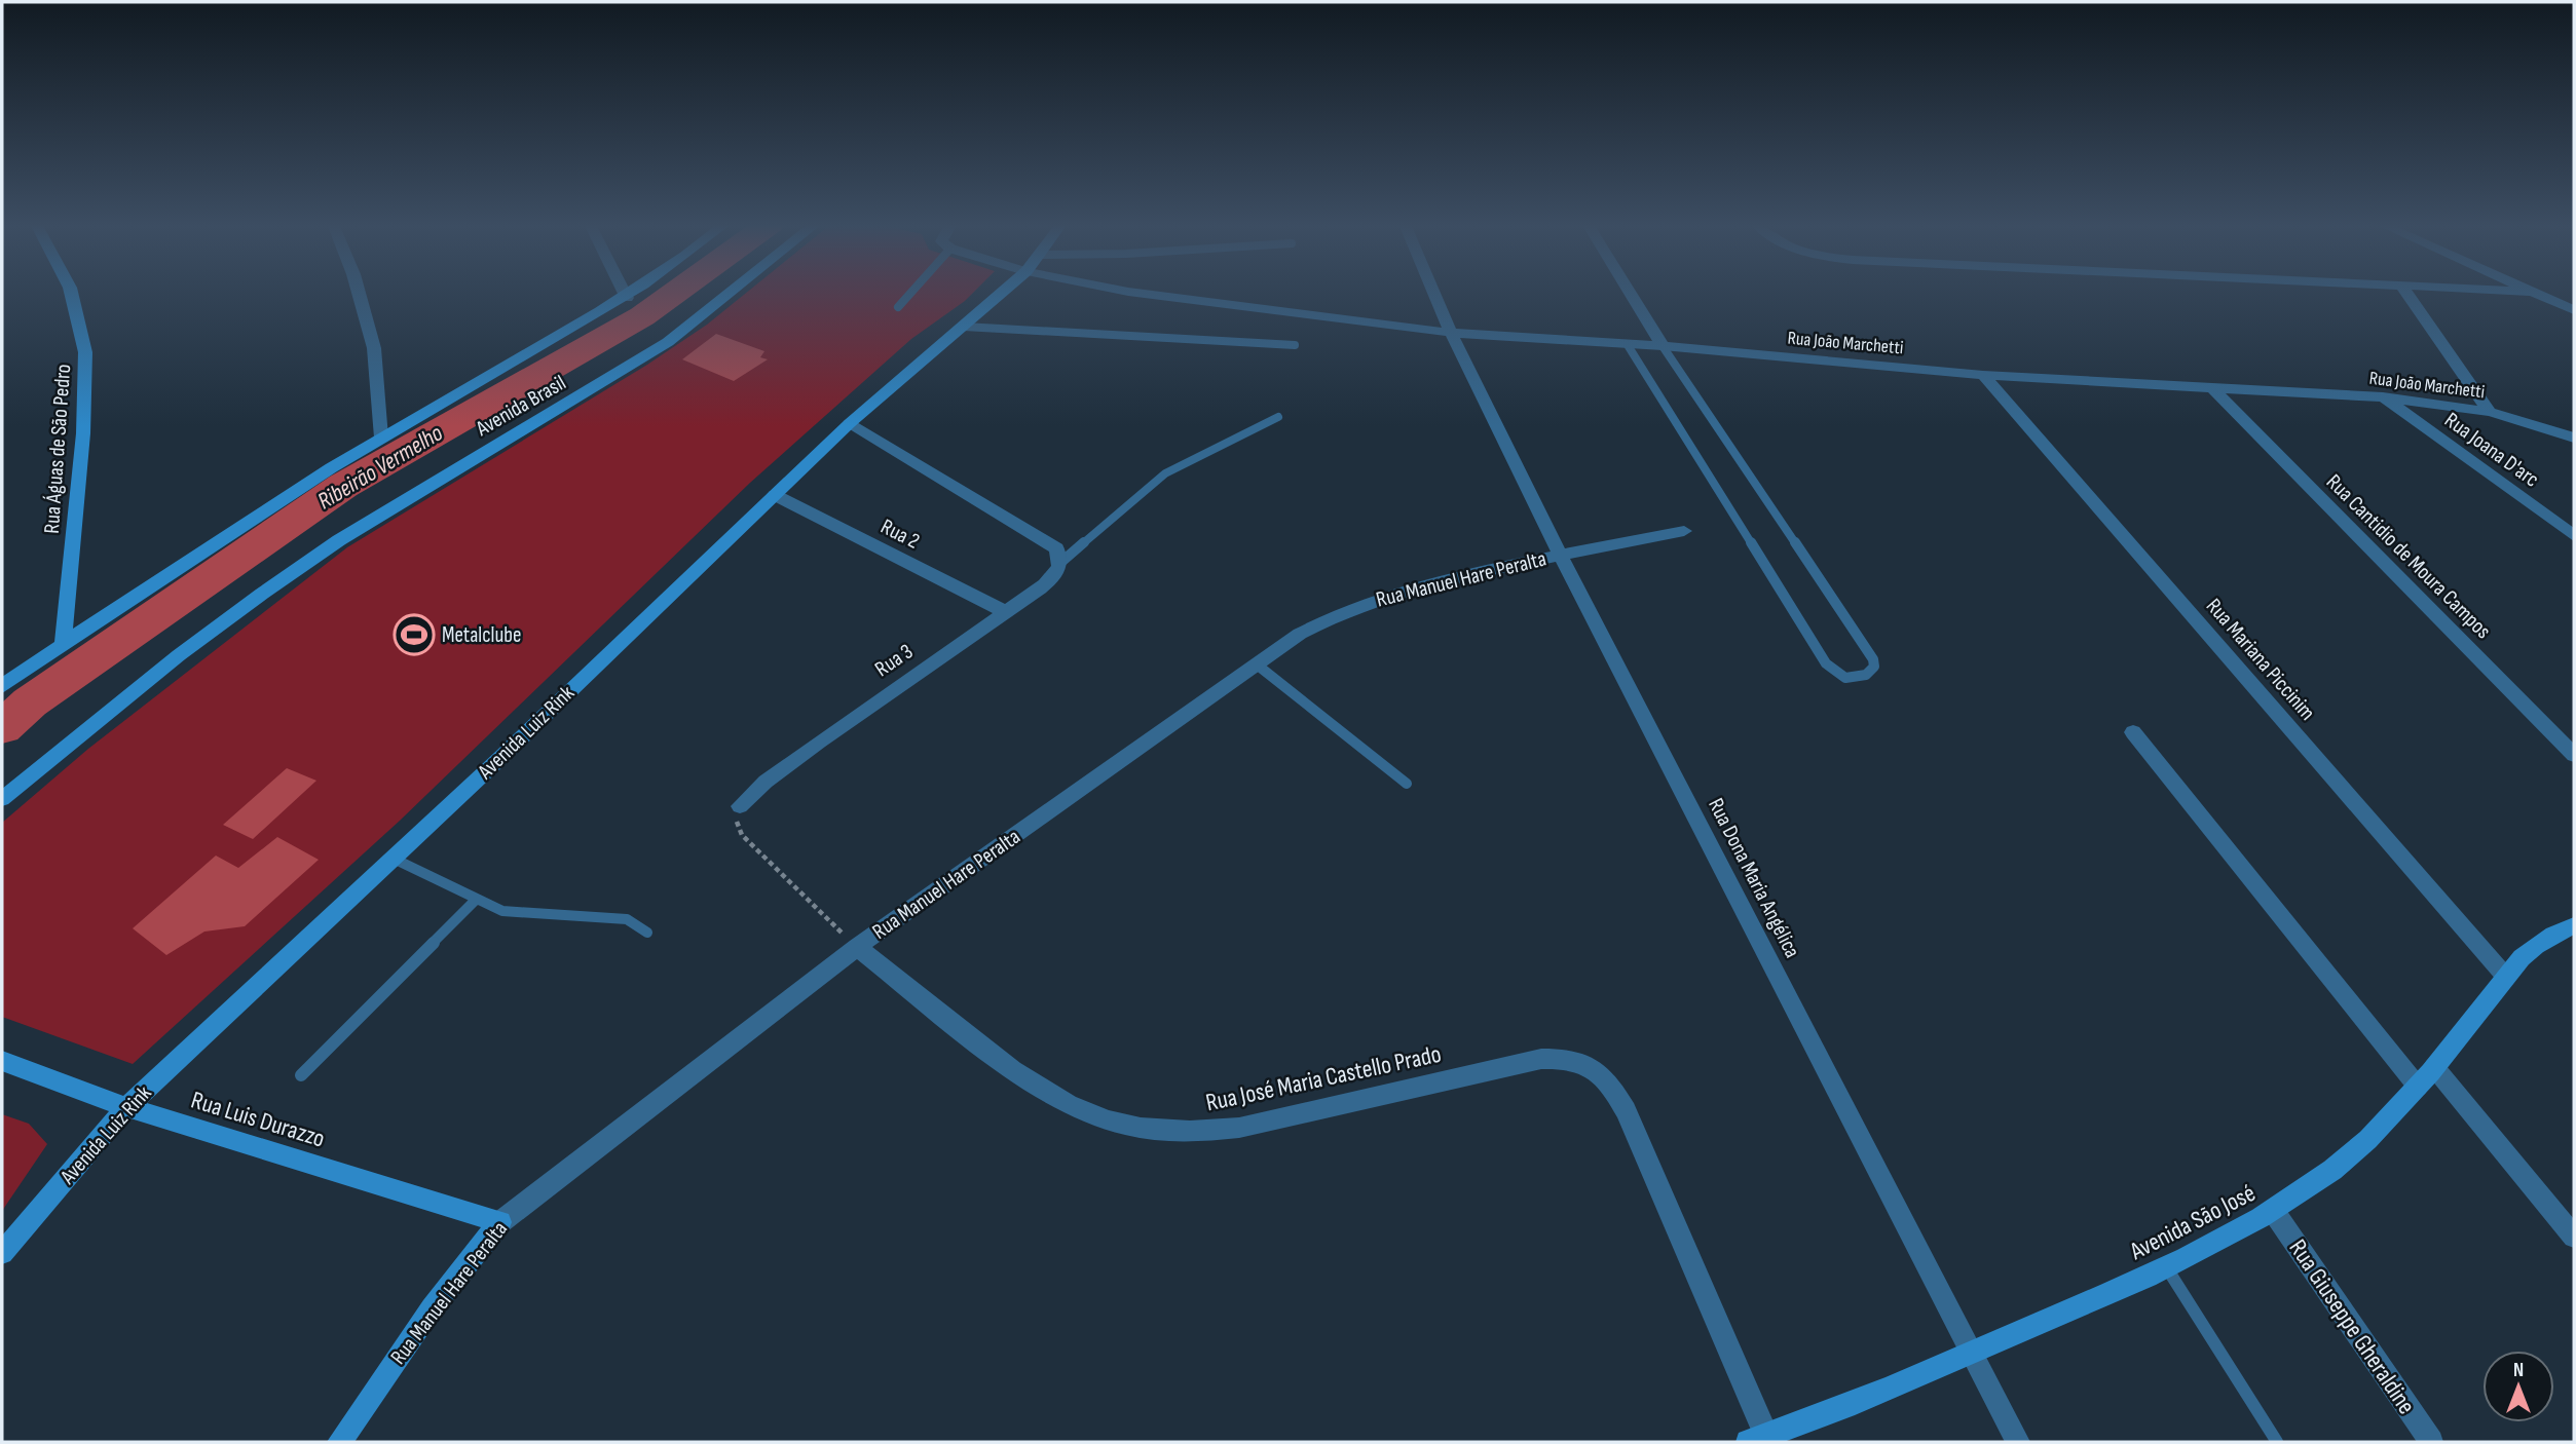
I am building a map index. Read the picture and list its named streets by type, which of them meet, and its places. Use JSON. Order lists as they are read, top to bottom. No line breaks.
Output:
{"streets":{"street":["Rua João Marchetti","Avenida Brasil","Rua Águas de São Pedro","Rua Joana D'arc","Rua 2","Rua Cantidio de Moura Campos","Rua Manuel Hare Peralta","Rua Mariana Piccinim","Rua 3","Avenida Luiz Rink","Rua Dona Maria Angélica","Rua José Maria Castello Prado","Rua Luis Durazzo","Avenida São José","Rua Giuseppe Gheraldine"]},"crossings":[["Rua João Marchetti","Rua Joana D'arc"],["Rua João Marchetti","Rua Cantidio de Moura Campos"],["Rua João Marchetti","Rua Mariana Piccinim"],["Rua João Marchetti","Rua Dona Maria Angélica"],["Avenida Brasil","Rua Águas de São Pedro"],["Rua 2","Rua 3"],["Rua 2","Avenida Luiz Rink"],["Rua Manuel Hare Peralta","Rua Dona Maria Angélica"],["Rua Manuel Hare Peralta","Rua José Maria Castello Prado"],["Rua Manuel Hare Peralta","Rua Luis Durazzo"],["Rua Mariana Piccinim","Avenida São José"],["Avenida Luiz Rink","Rua Luis Durazzo"],["Rua Dona Maria Angélica","Avenida São José"],["Rua José Maria Castello Prado","Avenida São José"],["Avenida São José","Rua Giuseppe Gheraldine"]],"water":["Ribeirão Vermelho"],"places":{"sports":["Metalclube"]},"north":"top"}
